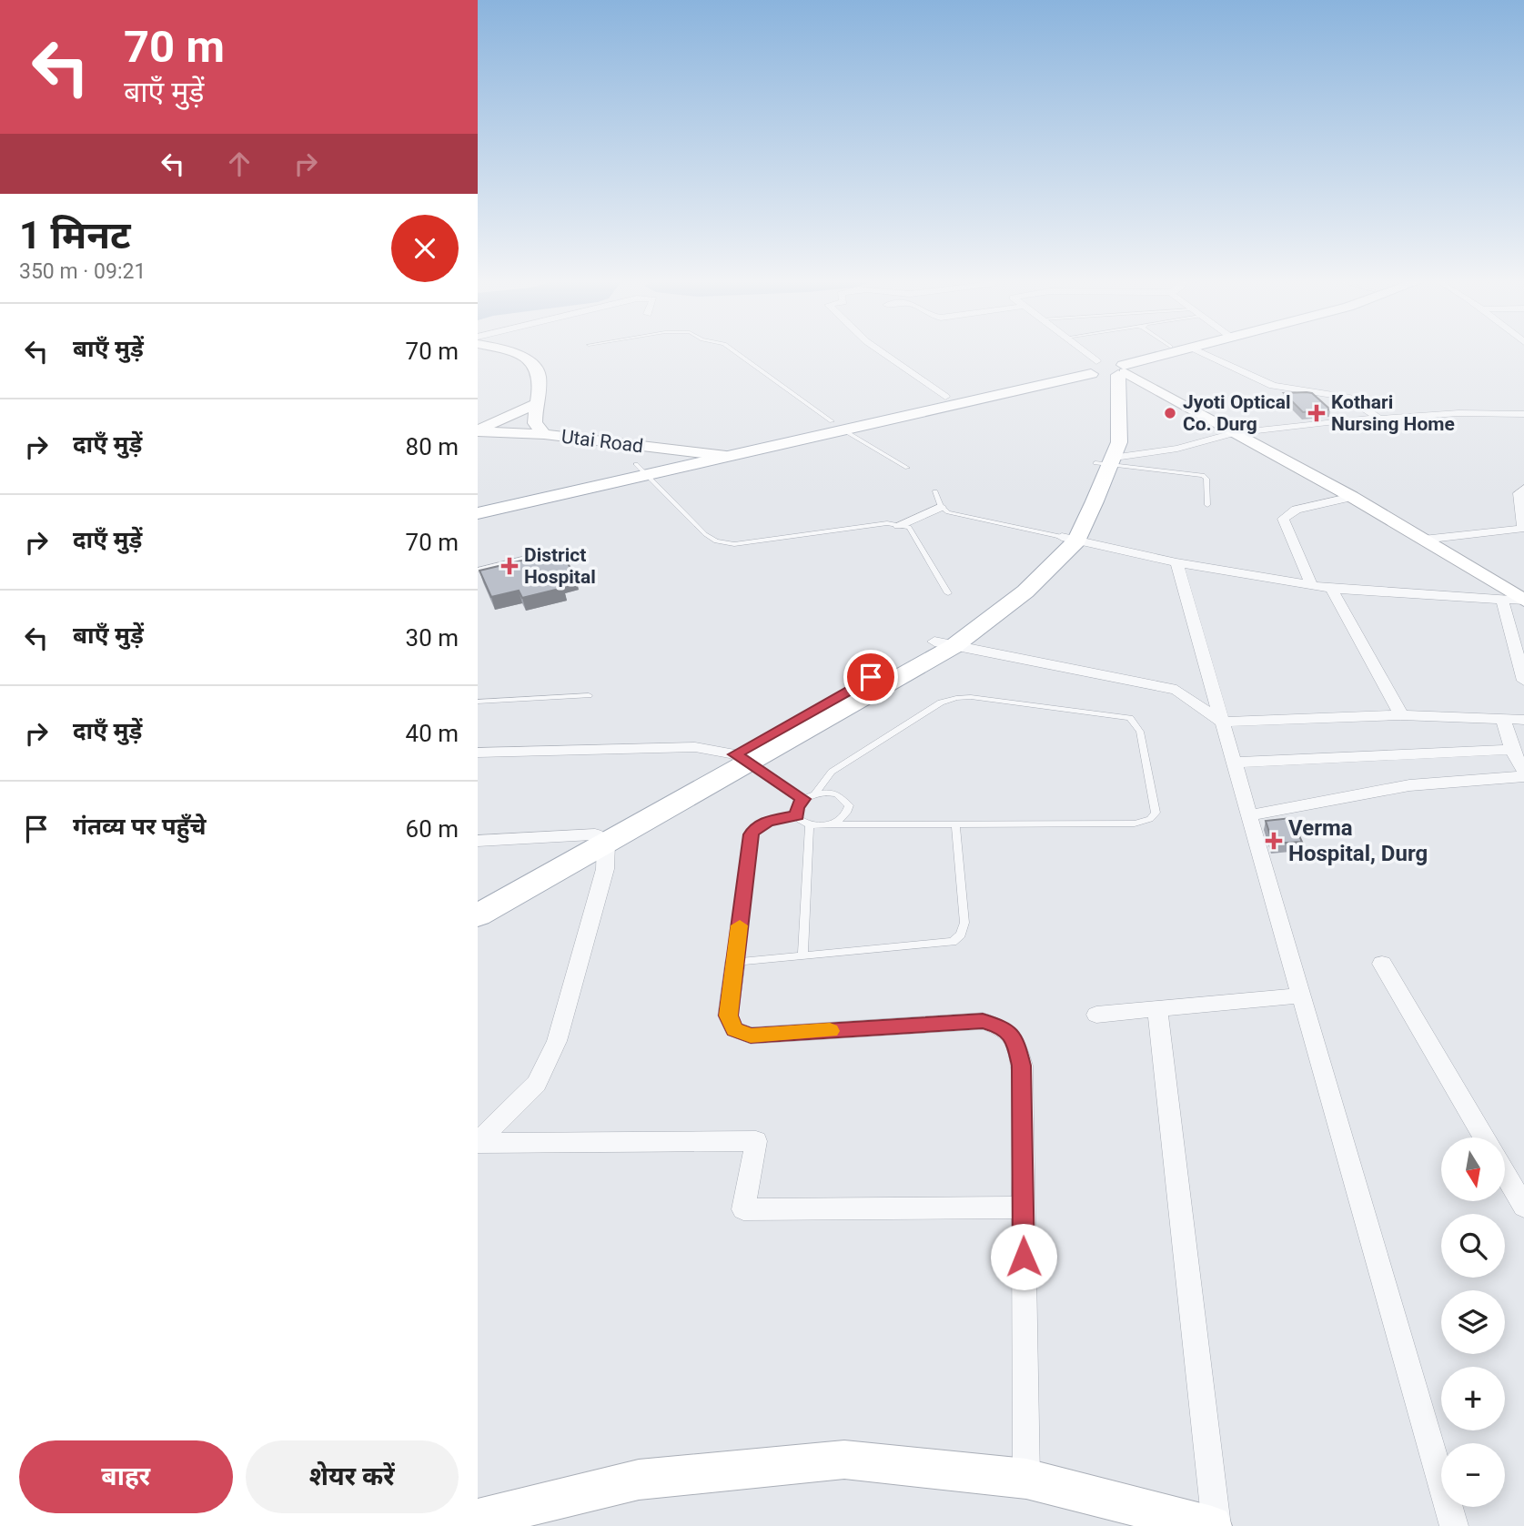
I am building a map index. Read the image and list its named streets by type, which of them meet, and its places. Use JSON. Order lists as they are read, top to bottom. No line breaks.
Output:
{"streets":{"street":["Utai Road"]},"places":{"other":["Jyoti Optical Co. Durg"],"health":["Kothari Nursing Home","District Hospital","Verma Hospital, Durg"]},"north":"bottom","page":{"turn":["70 m","बाएँ मुड़ें"],"heading":["1 मिनट","350 m · 09:21"],"list":[{"name":"बाएँ मुड़ें","value":"70 m"},{"name":"दाएँ मुड़ें","value":"80 m"},{"name":"दाएँ मुड़ें","value":"70 m"},{"name":"बाएँ मुड़ें","value":"30 m"},{"name":"दाएँ मुड़ें","value":"40 m"},{"name":"गंतव्य पर पहुँचे","value":"60 m"}],"map_buttons":["+","−"],"buttons":["बाहर","शेयर करें"]}}
